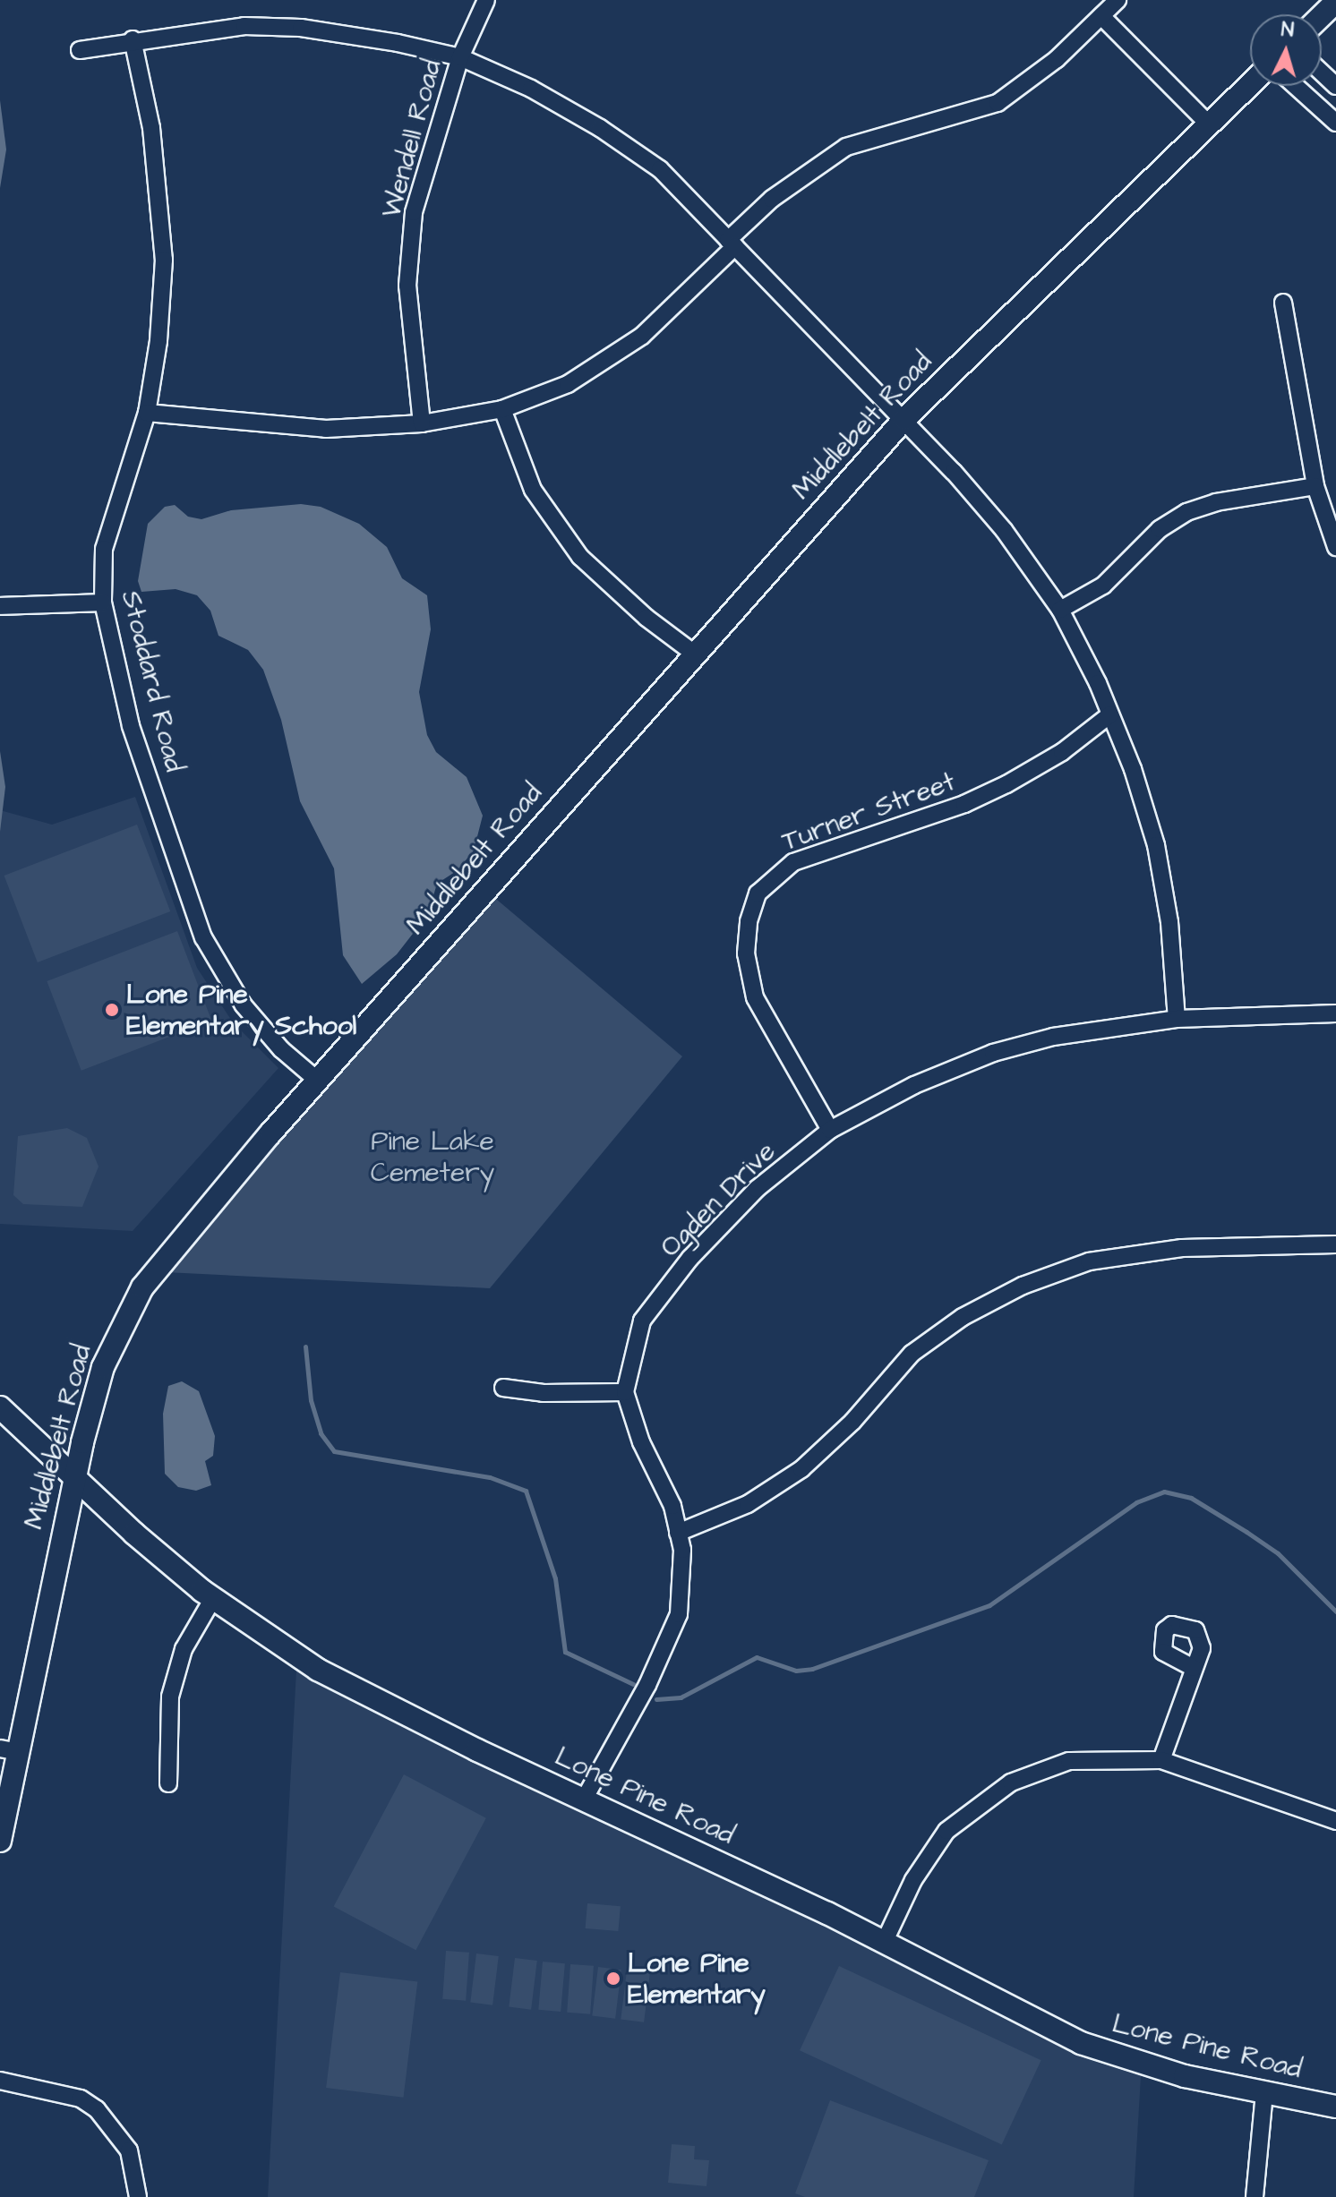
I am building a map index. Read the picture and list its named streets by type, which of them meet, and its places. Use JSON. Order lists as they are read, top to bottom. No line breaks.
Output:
{"streets":{"street":["Wendell Road","Middlebelt Road","Stoddard Road","Turner Street","Ogden Drive","Lone Pine Road"]},"crossings":[["Middlebelt Road","Stoddard Road"],["Middlebelt Road","Lone Pine Road"],["Turner Street","Ogden Drive"]],"parks":["Pine Lake Cemetery"],"places":["Lone Pine Elementary School","Lone Pine Elementary"],"north":"top"}
